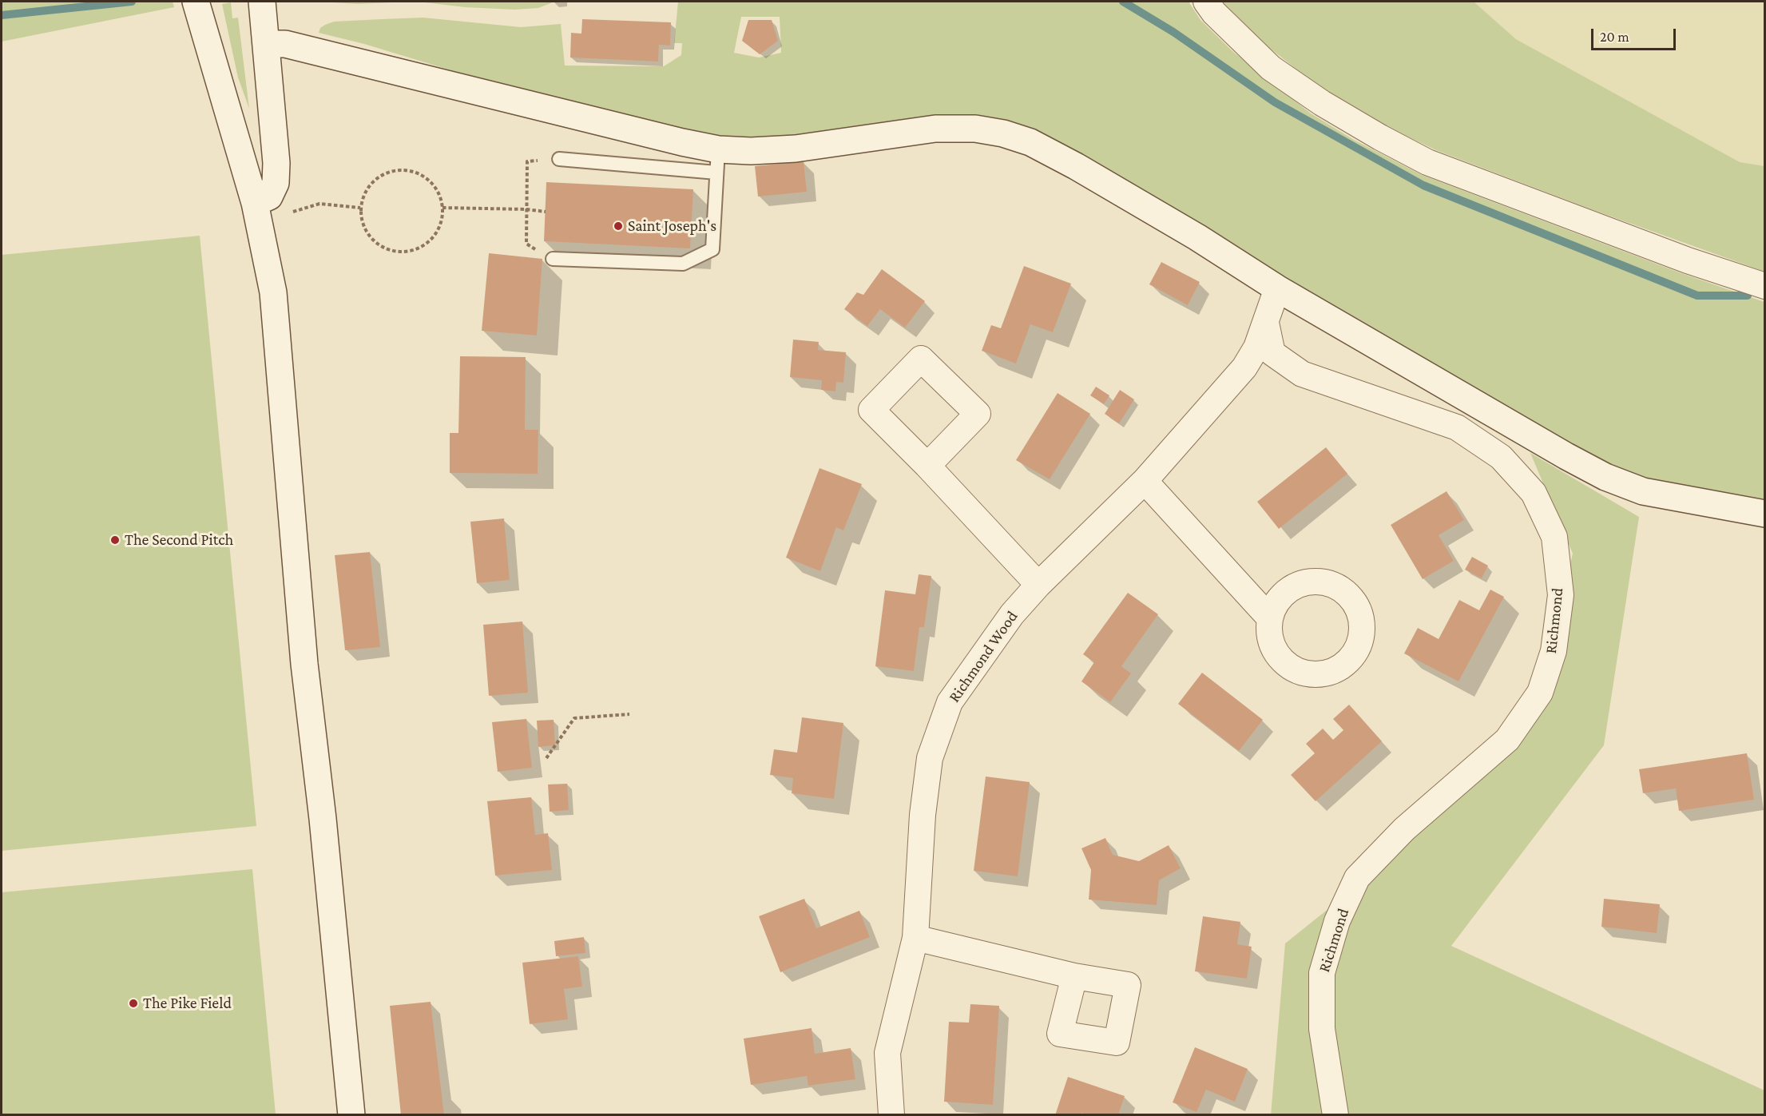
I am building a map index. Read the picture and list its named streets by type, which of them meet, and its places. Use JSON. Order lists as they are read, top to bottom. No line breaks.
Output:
{"streets":{"street":["Richmond","Richmond Wood"]},"crossings":[["Richmond","Richmond Wood"]],"places":["Saint Joseph's","The Second Pitch","The Pike Field"],"scale_bar":"20 m"}
